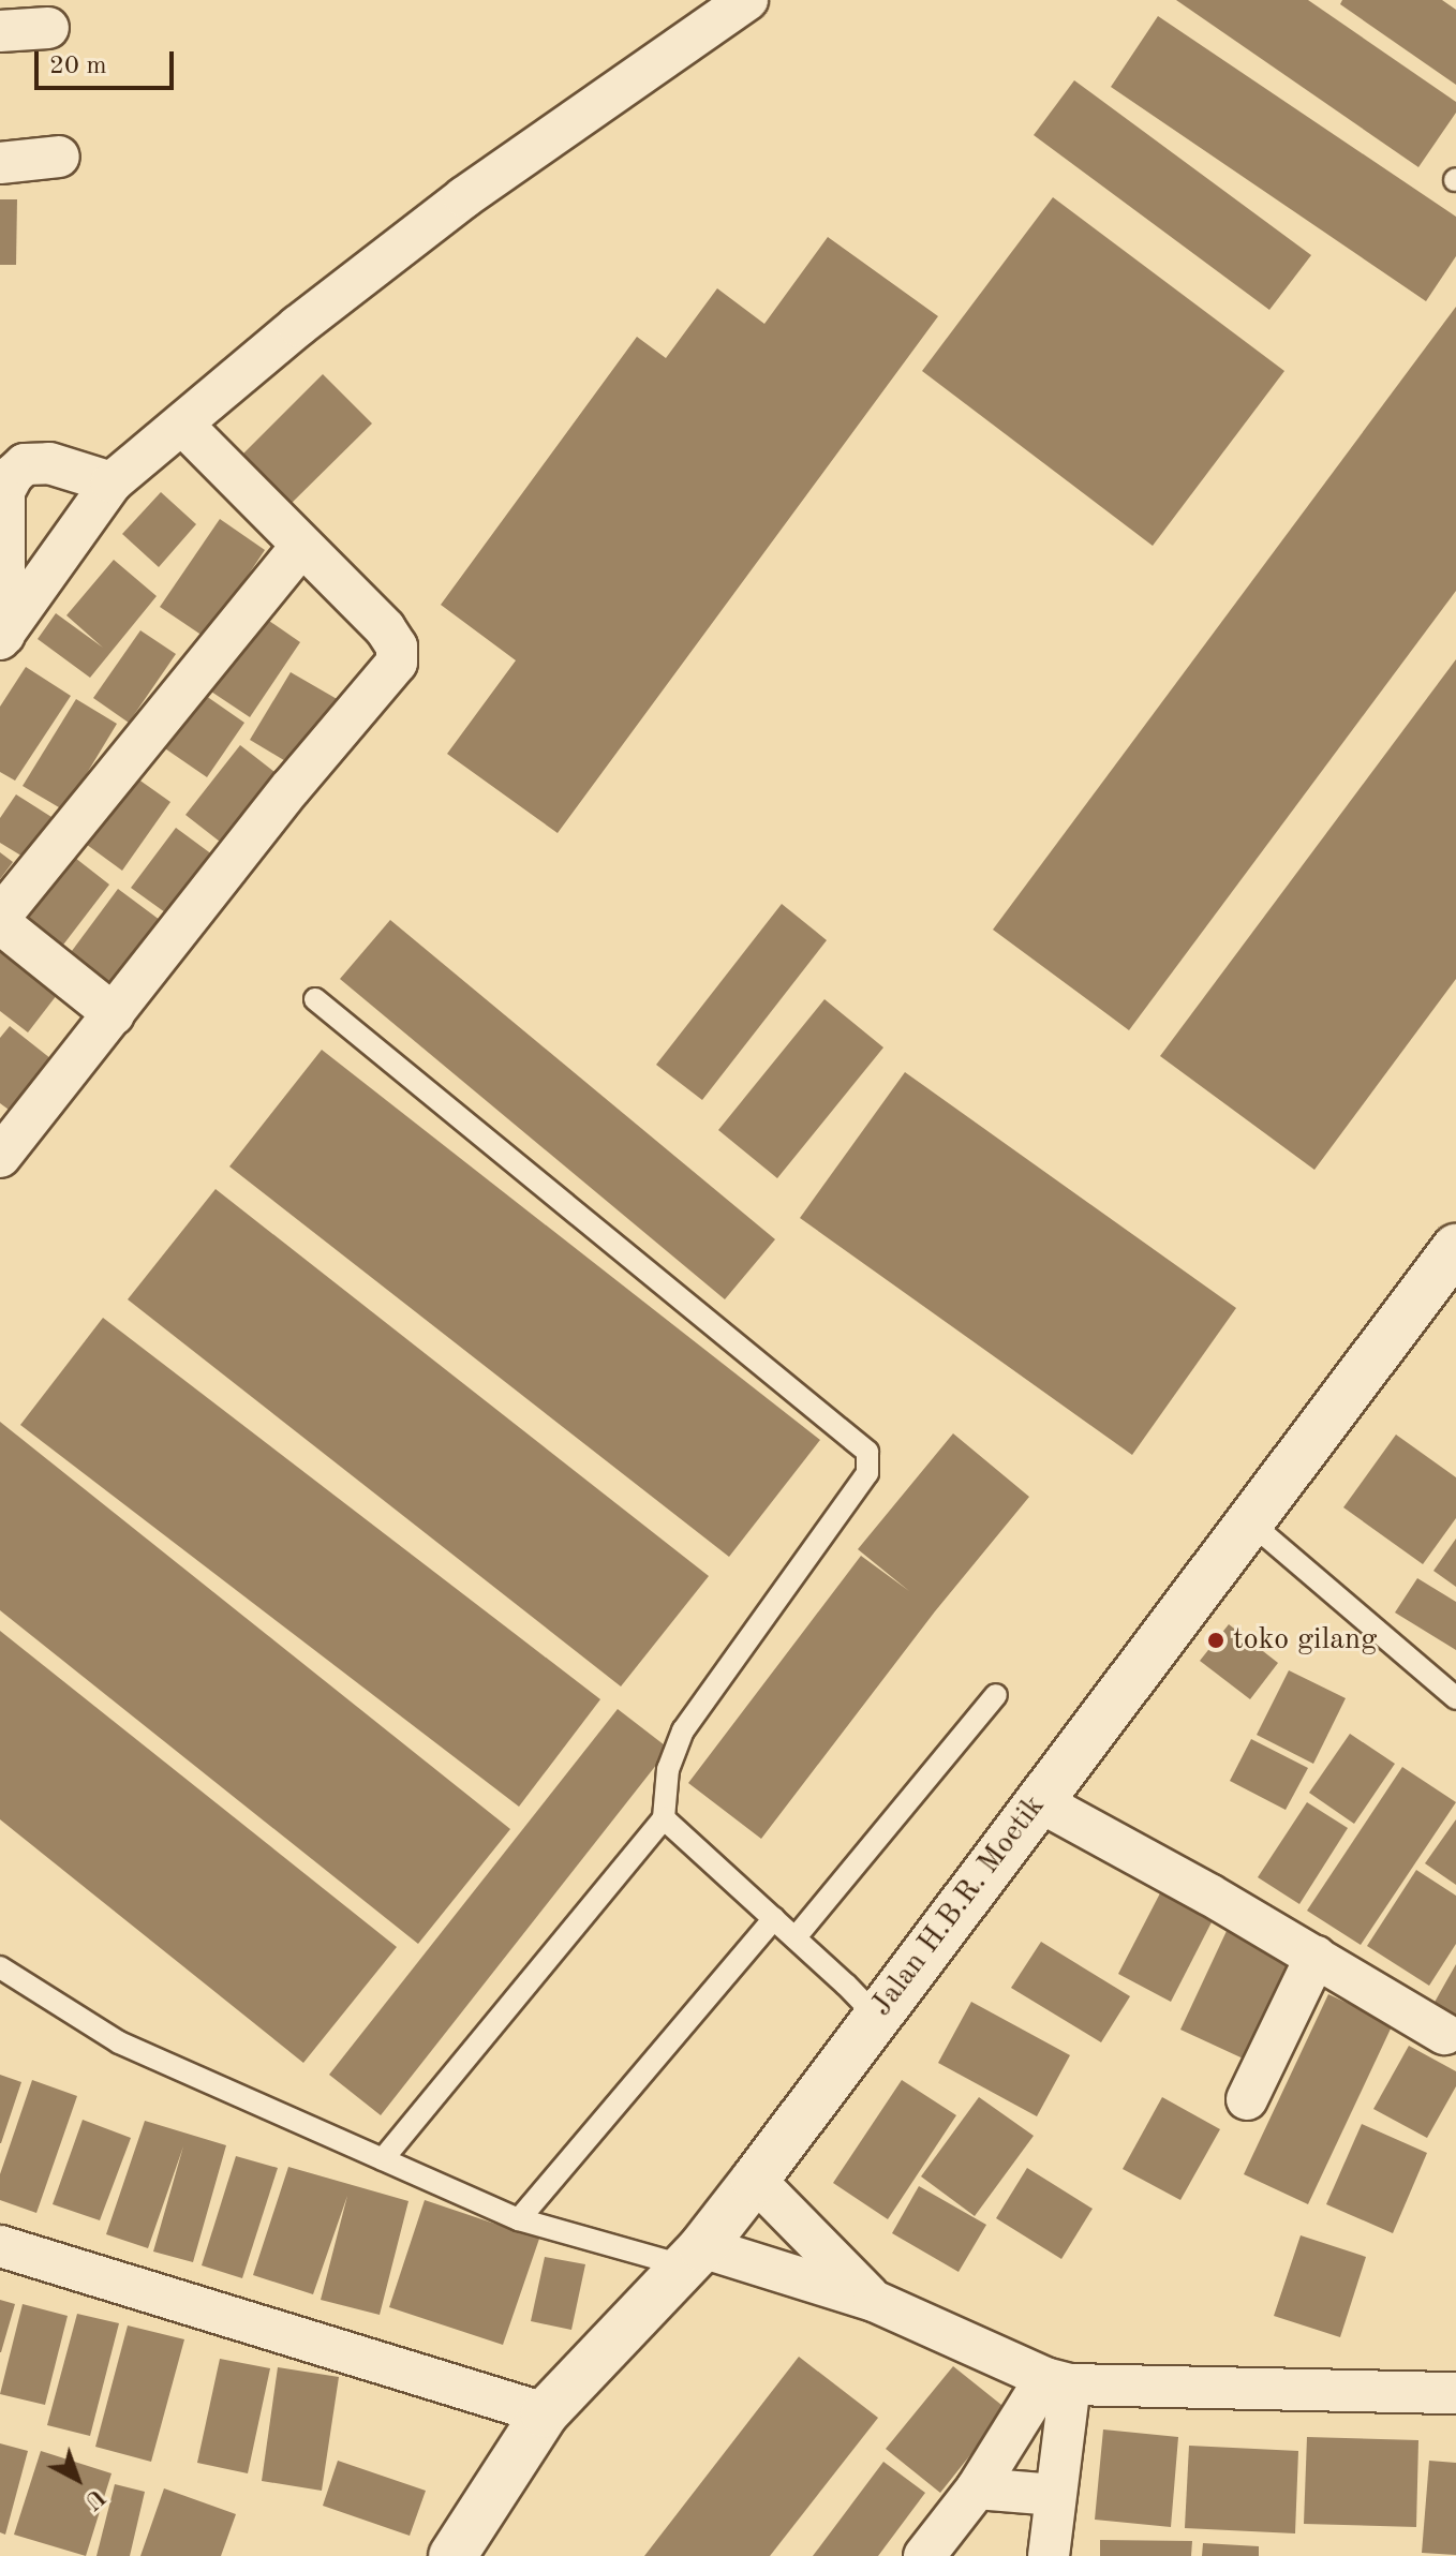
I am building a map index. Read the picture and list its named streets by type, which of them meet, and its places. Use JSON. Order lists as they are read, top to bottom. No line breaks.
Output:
{"streets":{"street":["Jalan H.B.R. Moetik"]},"places":["toko gilang"],"scale_bar":"20 m","north":"bottom right"}
